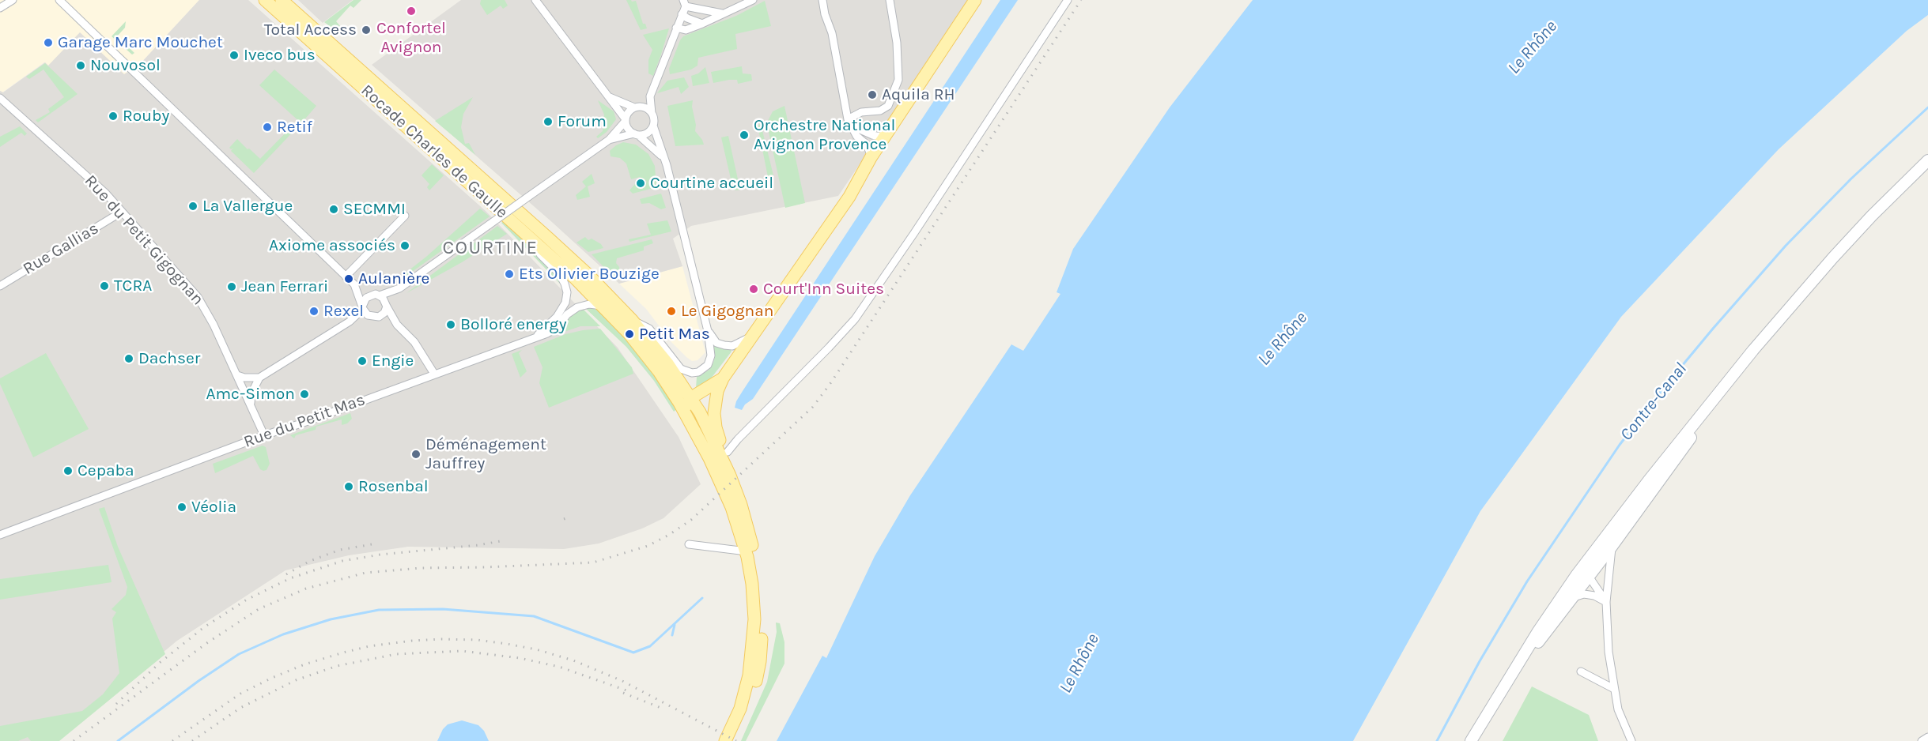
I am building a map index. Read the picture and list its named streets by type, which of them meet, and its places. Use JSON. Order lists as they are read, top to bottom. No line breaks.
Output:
{"streets":{"main road":["Rocade Charles de Gaulle"],"street":["Rue du Petit Gigognan","Rue Gallias","Rue du Petit Mas"]},"crossings":[["Rocade Charles de Gaulle","Rue du Petit Mas"],["Rue du Petit Gigognan","Rue Gallias"],["Rue du Petit Gigognan","Rue du Petit Mas"]],"districts":["COURTINE"],"water":["Le Rhône","Contre-Canal"],"places":["Confortel Avignon","Total Access","Garage Marc Mouchet","Iveco bus","Nouvosol","Aquila RH","Rouby","Forum","Retif","Orchestre National Avignon Provence","Courtine accueil","La Vallergue","SECMMI","Axiome associés","Ets Olivier Bouzige","Aulanière","TCRA","Jean Ferrari","Court'Inn Suites","Rexel","Le Gigognan","Bolloré energy","Petit Mas","Dachser","Engie","Amc-Simon","Déménagement Jauffrey","Cepaba","Rosenbal","Véolia"]}
